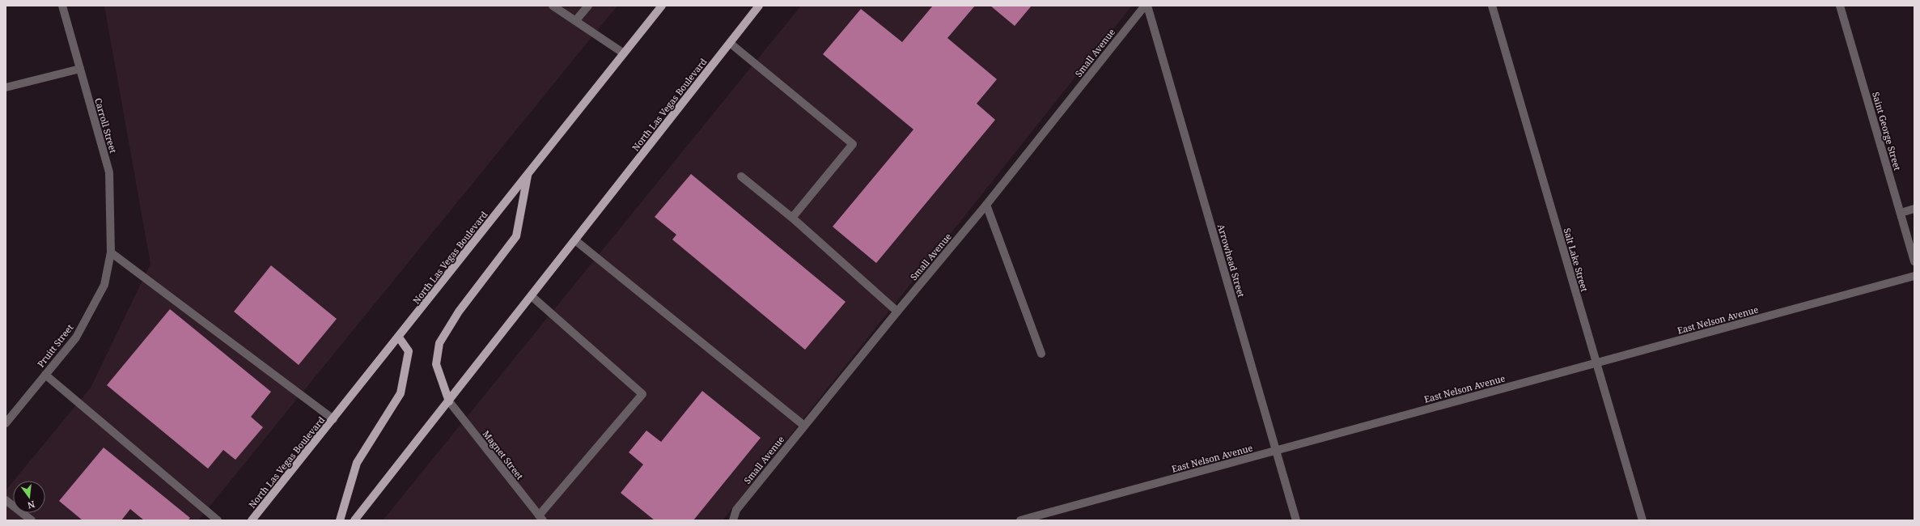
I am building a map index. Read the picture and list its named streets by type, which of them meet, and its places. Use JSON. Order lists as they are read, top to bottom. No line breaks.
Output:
{"streets":{"main road":["North Las Vegas Boulevard"],"street":["Small Avenue","Carroll Street","Saint George Street","Salt Lake Street","Arrowhead Street","East Nelson Avenue","Pruitt Street","Magnet Street"]},"crossings":[["North Las Vegas Boulevard","Magnet Street"],["Carroll Street","Pruitt Street"],["Salt Lake Street","East Nelson Avenue"],["Arrowhead Street","East Nelson Avenue"]],"north":"bottom"}
